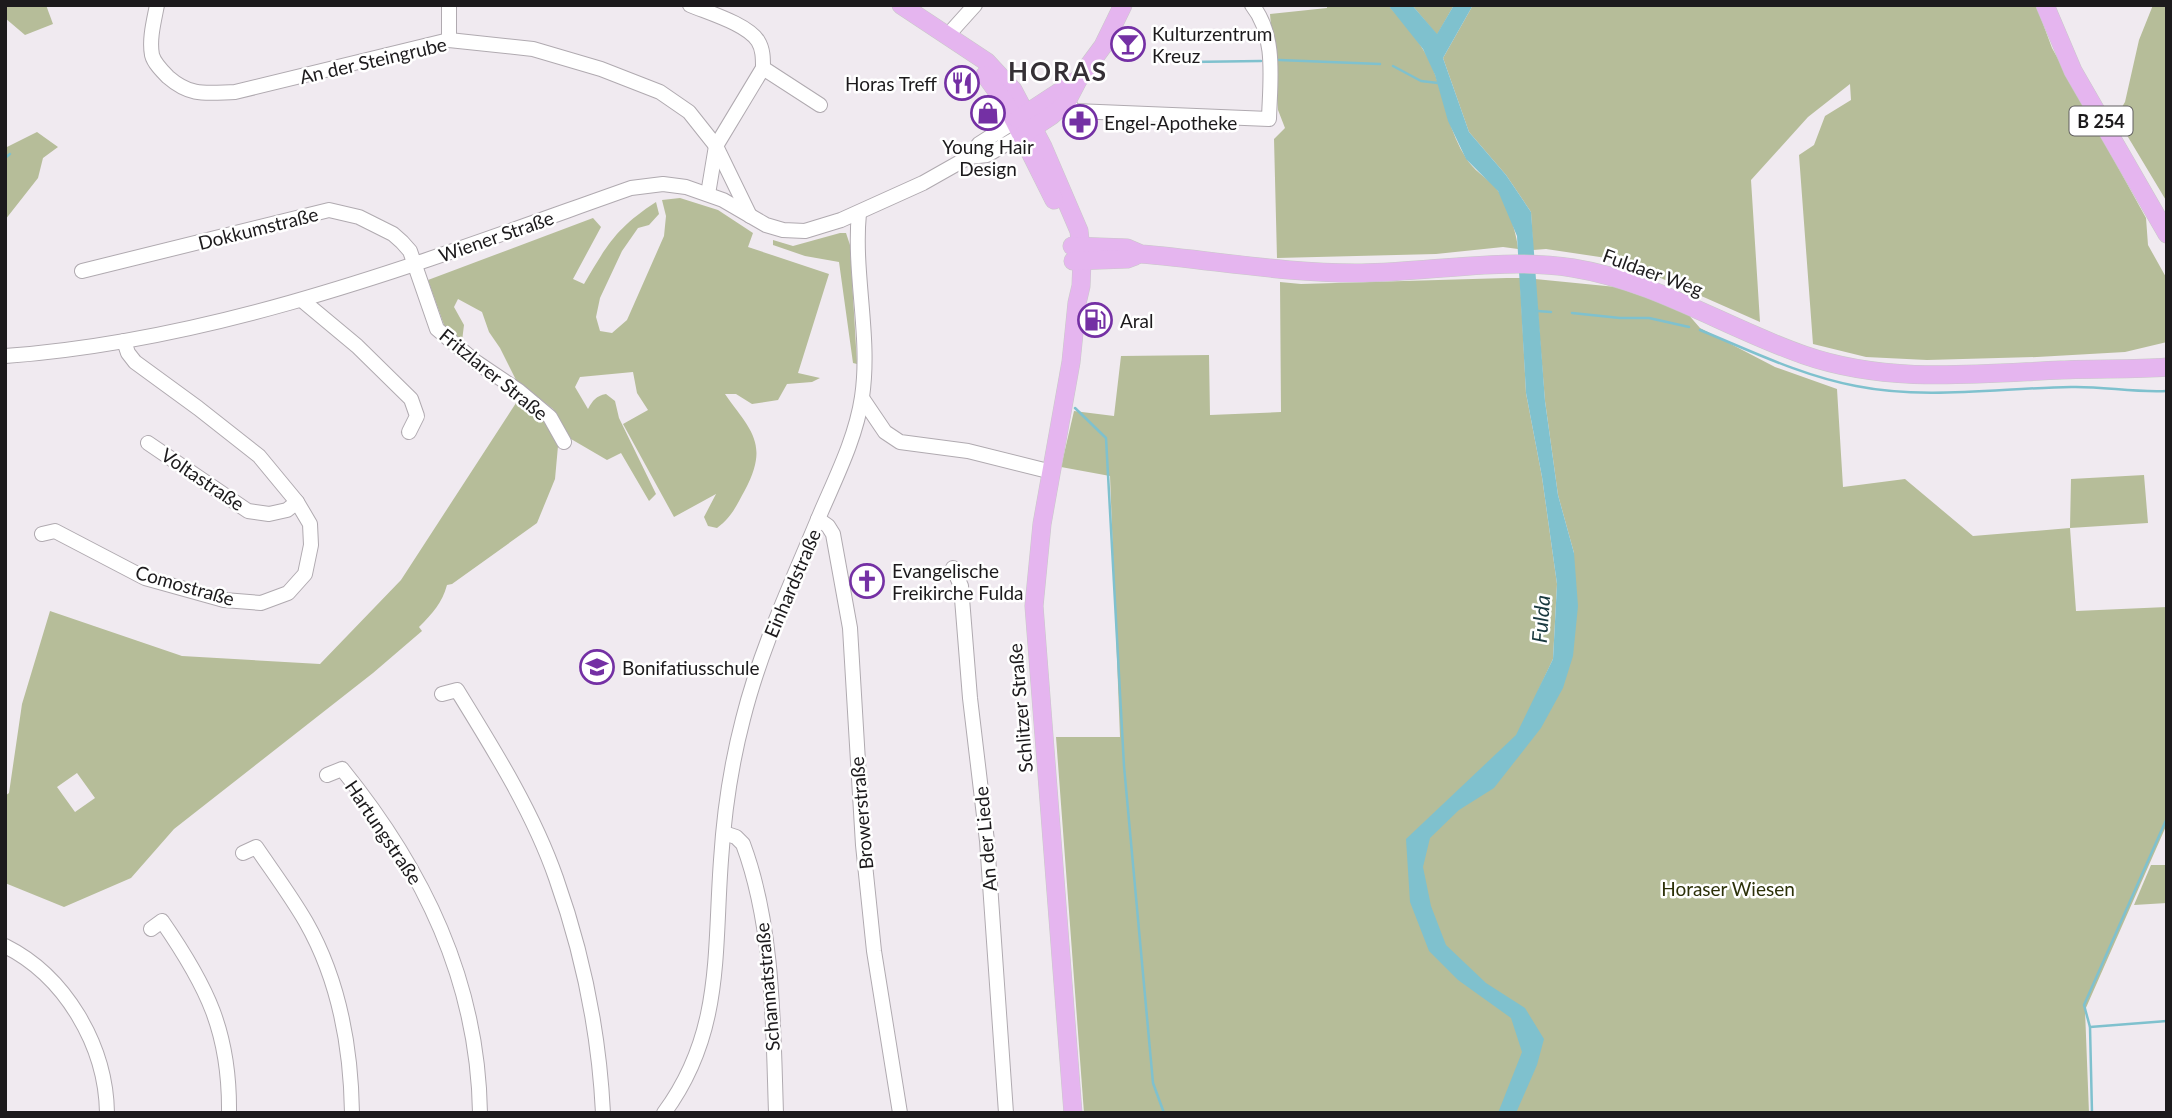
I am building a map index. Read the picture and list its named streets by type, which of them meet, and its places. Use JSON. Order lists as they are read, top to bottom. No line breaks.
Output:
{"streets":{"main road":["B 254","Fuldaer Weg","Schlitzer Straße"],"street":["An der Steingrube","Dokkumstraße","Wiener Straße","Fritzlarer Straße","Voltastraße","Einhardstraße","Comostraße","Browerstraße","Hartungstraße","An der Liede","Schannatstraße"]},"crossings":[["An der Steingrube","Wiener Straße"],["Dokkumstraße","Wiener Straße"],["Dokkumstraße","Fritzlarer Straße"],["Wiener Straße","Fritzlarer Straße"],["Wiener Straße","Einhardstraße"],["Wiener Straße","Comostraße"],["Wiener Straße","Schlitzer Straße"],["Fuldaer Weg","Schlitzer Straße"],["Voltastraße","Comostraße"],["Einhardstraße","Browerstraße"],["Einhardstraße","Schannatstraße"]],"districts":["HORAS"],"water":["Fulda"],"parks":["Horaser Wiesen"],"places":{"bar":["Kulturzentrum Kreuz"],"restaurant":["Horas Treff"],"shop":["Young Hair Design"],"pharmacy":["Engel-Apotheke"],"fuel station":["Aral"],"church":["Evangelische Freikirche Fulda"],"school or university":["Bonifatiusschule"]}}
